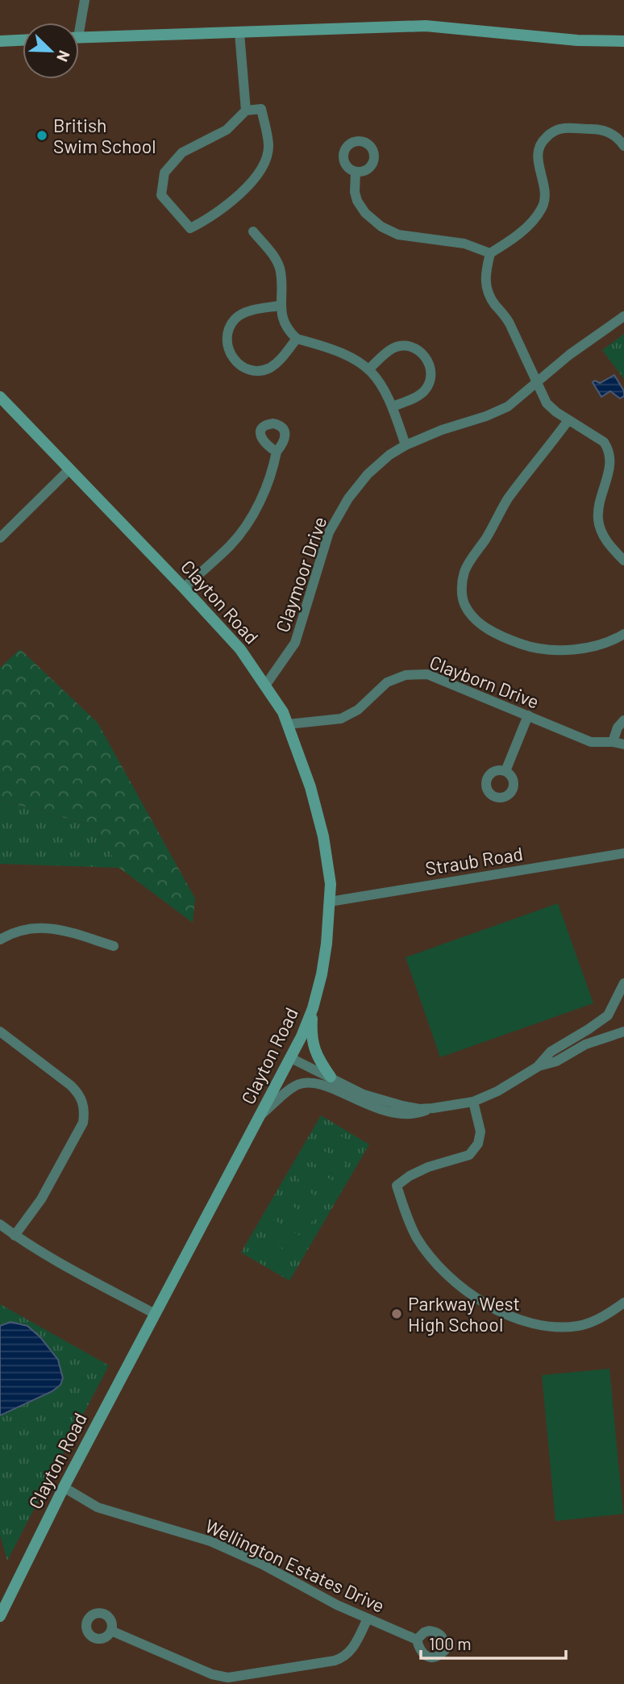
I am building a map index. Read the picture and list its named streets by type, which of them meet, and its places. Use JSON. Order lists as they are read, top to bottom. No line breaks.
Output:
{"streets":{"main road":["Clayton Road"],"street":["Claymoor Drive","Clayborn Drive","Straub Road","Wellington Estates Drive"]},"crossings":[["Claymoor Drive","Clayton Road"],["Clayton Road","Clayborn Drive"],["Clayton Road","Straub Road"],["Clayton Road","Wellington Estates Drive"]],"places":["British Swim School","Parkway West High School"],"scale_bar":"100 m","north":"bottom right"}
